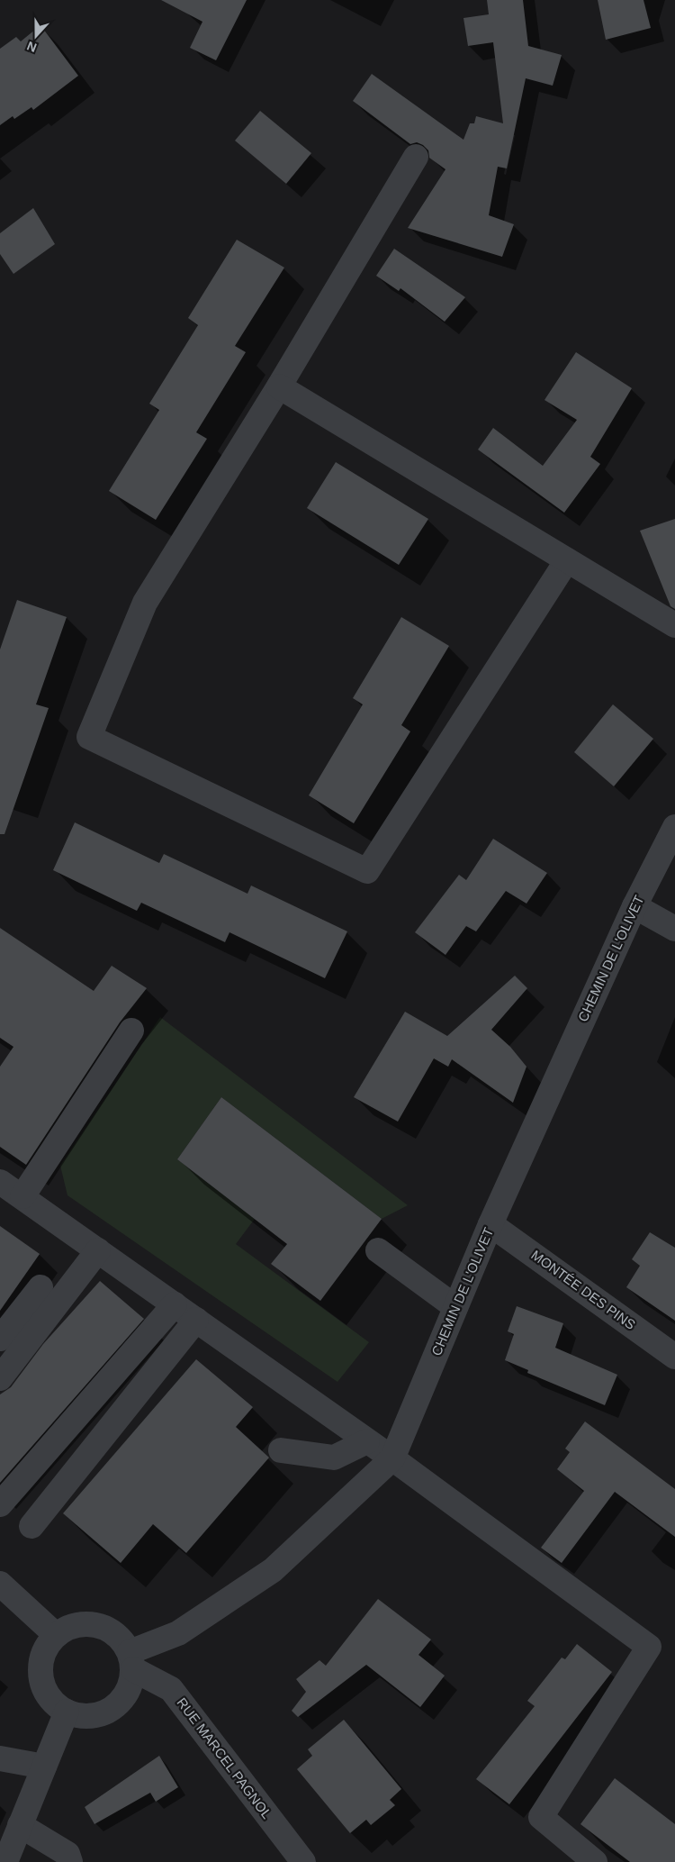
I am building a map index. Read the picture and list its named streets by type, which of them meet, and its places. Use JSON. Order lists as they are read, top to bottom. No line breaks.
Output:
{"streets":{"street":["CHEMIN DE L'OLIVET","MONTÉE DES PINS","RUE MARCEL PAGNOL"]},"crossings":[["CHEMIN DE L'OLIVET","MONTÉE DES PINS"],["CHEMIN DE L'OLIVET","RUE MARCEL PAGNOL"]],"north":"bottom"}
